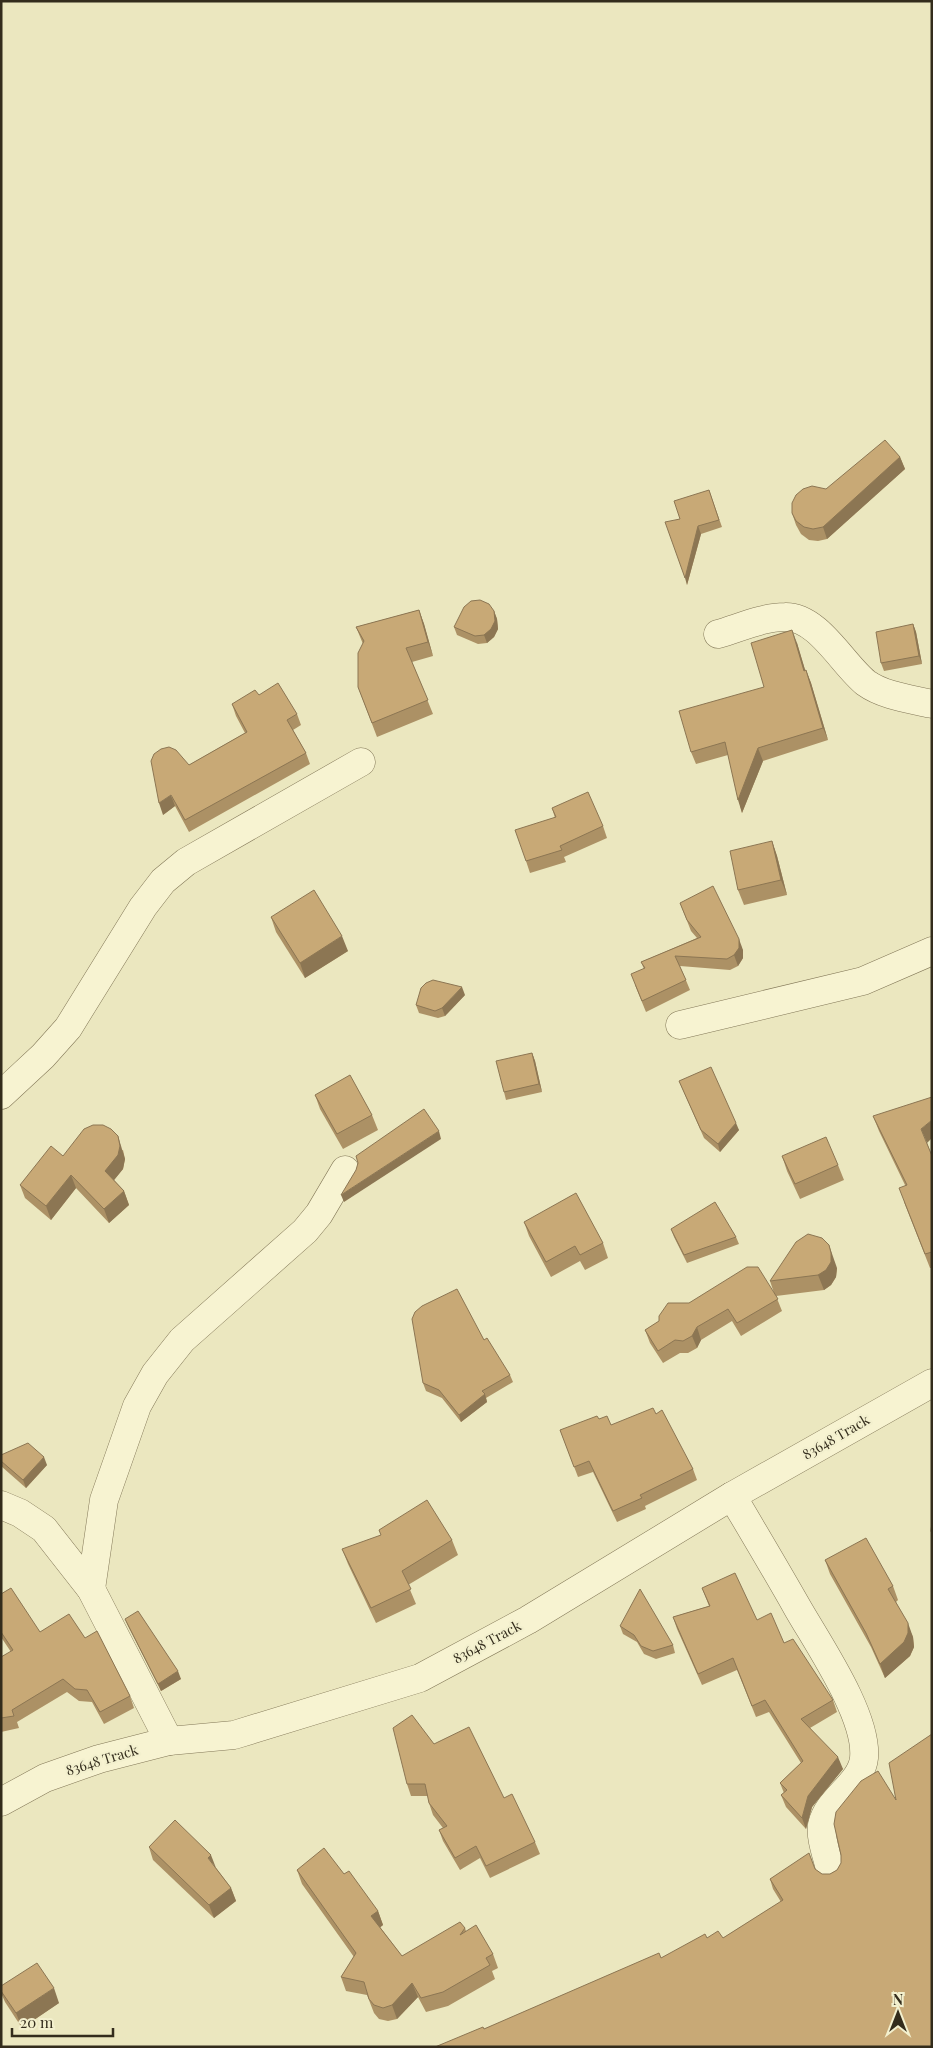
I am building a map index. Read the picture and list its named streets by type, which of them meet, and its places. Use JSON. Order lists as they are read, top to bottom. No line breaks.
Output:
{"streets":{"street":["83648 Track"]},"scale_bar":"20 m","north":"top"}
